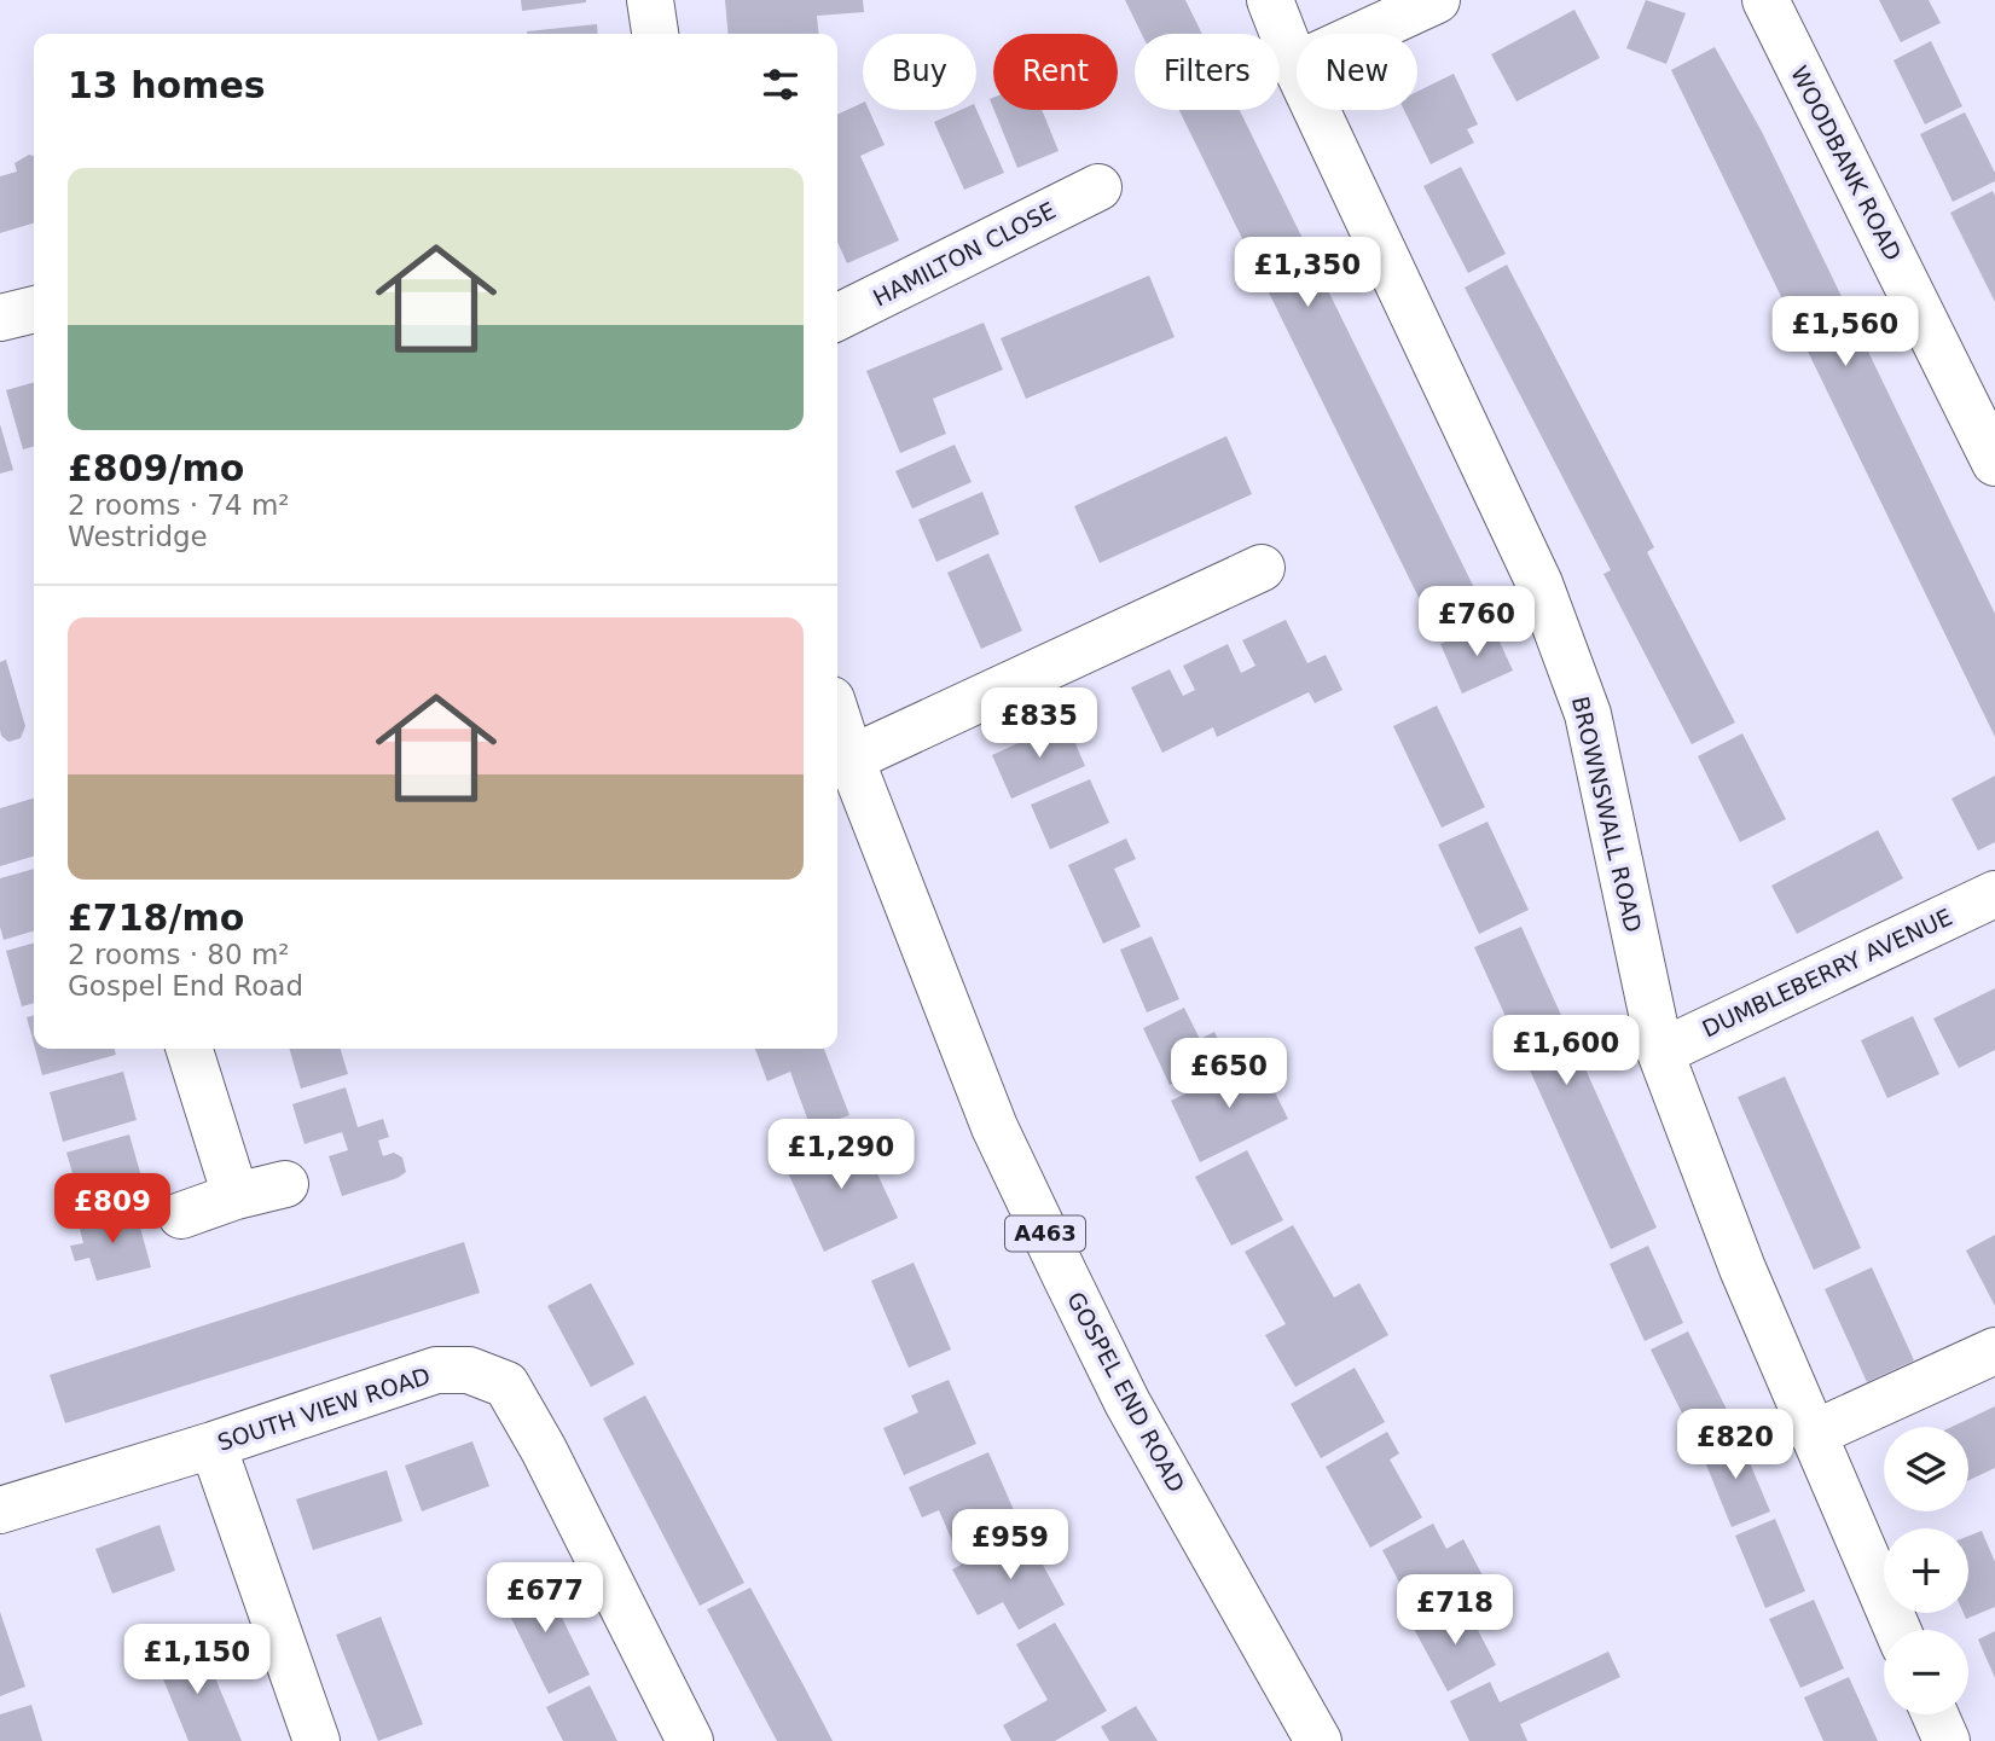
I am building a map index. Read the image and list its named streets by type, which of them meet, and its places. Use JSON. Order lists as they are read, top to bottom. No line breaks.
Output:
{"streets":{"street":["WOODBANK ROAD","HAMILTON CLOSE","BROWNSWALL ROAD","DUMBLEBERRY AVENUE","A463","GOSPEL END ROAD","SOUTH VIEW ROAD"]},"crossings":[["BROWNSWALL ROAD","DUMBLEBERRY AVENUE"]],"page":{"chip":["Buy","Rent","Filters","New"],"heading":"13 homes","list":[{"name":"£809/mo","note":"2 rooms · 74 m² · Westridge"},{"name":"£718/mo","note":"2 rooms · 80 m² · Gospel End Road"}],"price":["£1,350","£1,560","£760","£835","£1,600","£650","£1,290","£809","£820","£959","£677","£718","£1,150"],"map_buttons":["+","−"]}}
